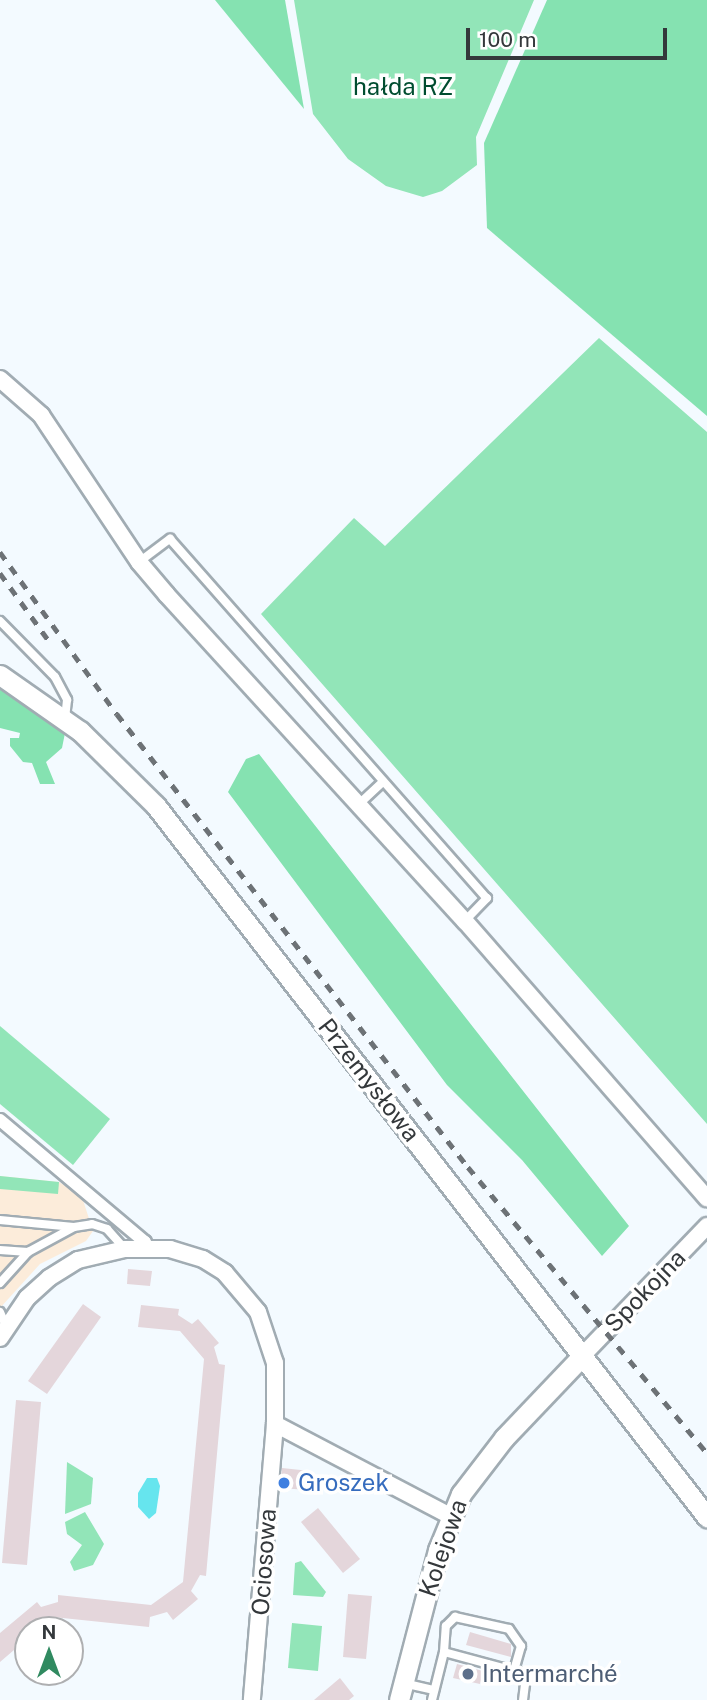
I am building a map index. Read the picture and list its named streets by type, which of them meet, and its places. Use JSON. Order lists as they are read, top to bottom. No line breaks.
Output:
{"streets":{"street":["Przemysłowa","Spokojna","Kolejowa","Ociosowa"]},"crossings":[["Przemysłowa","Spokojna"],["Przemysłowa","Kolejowa"],["Spokojna","Kolejowa"]],"parks":["hałda RZ"],"places":["Groszek","Intermarché"],"scale_bar":"100 m","north":"top"}
